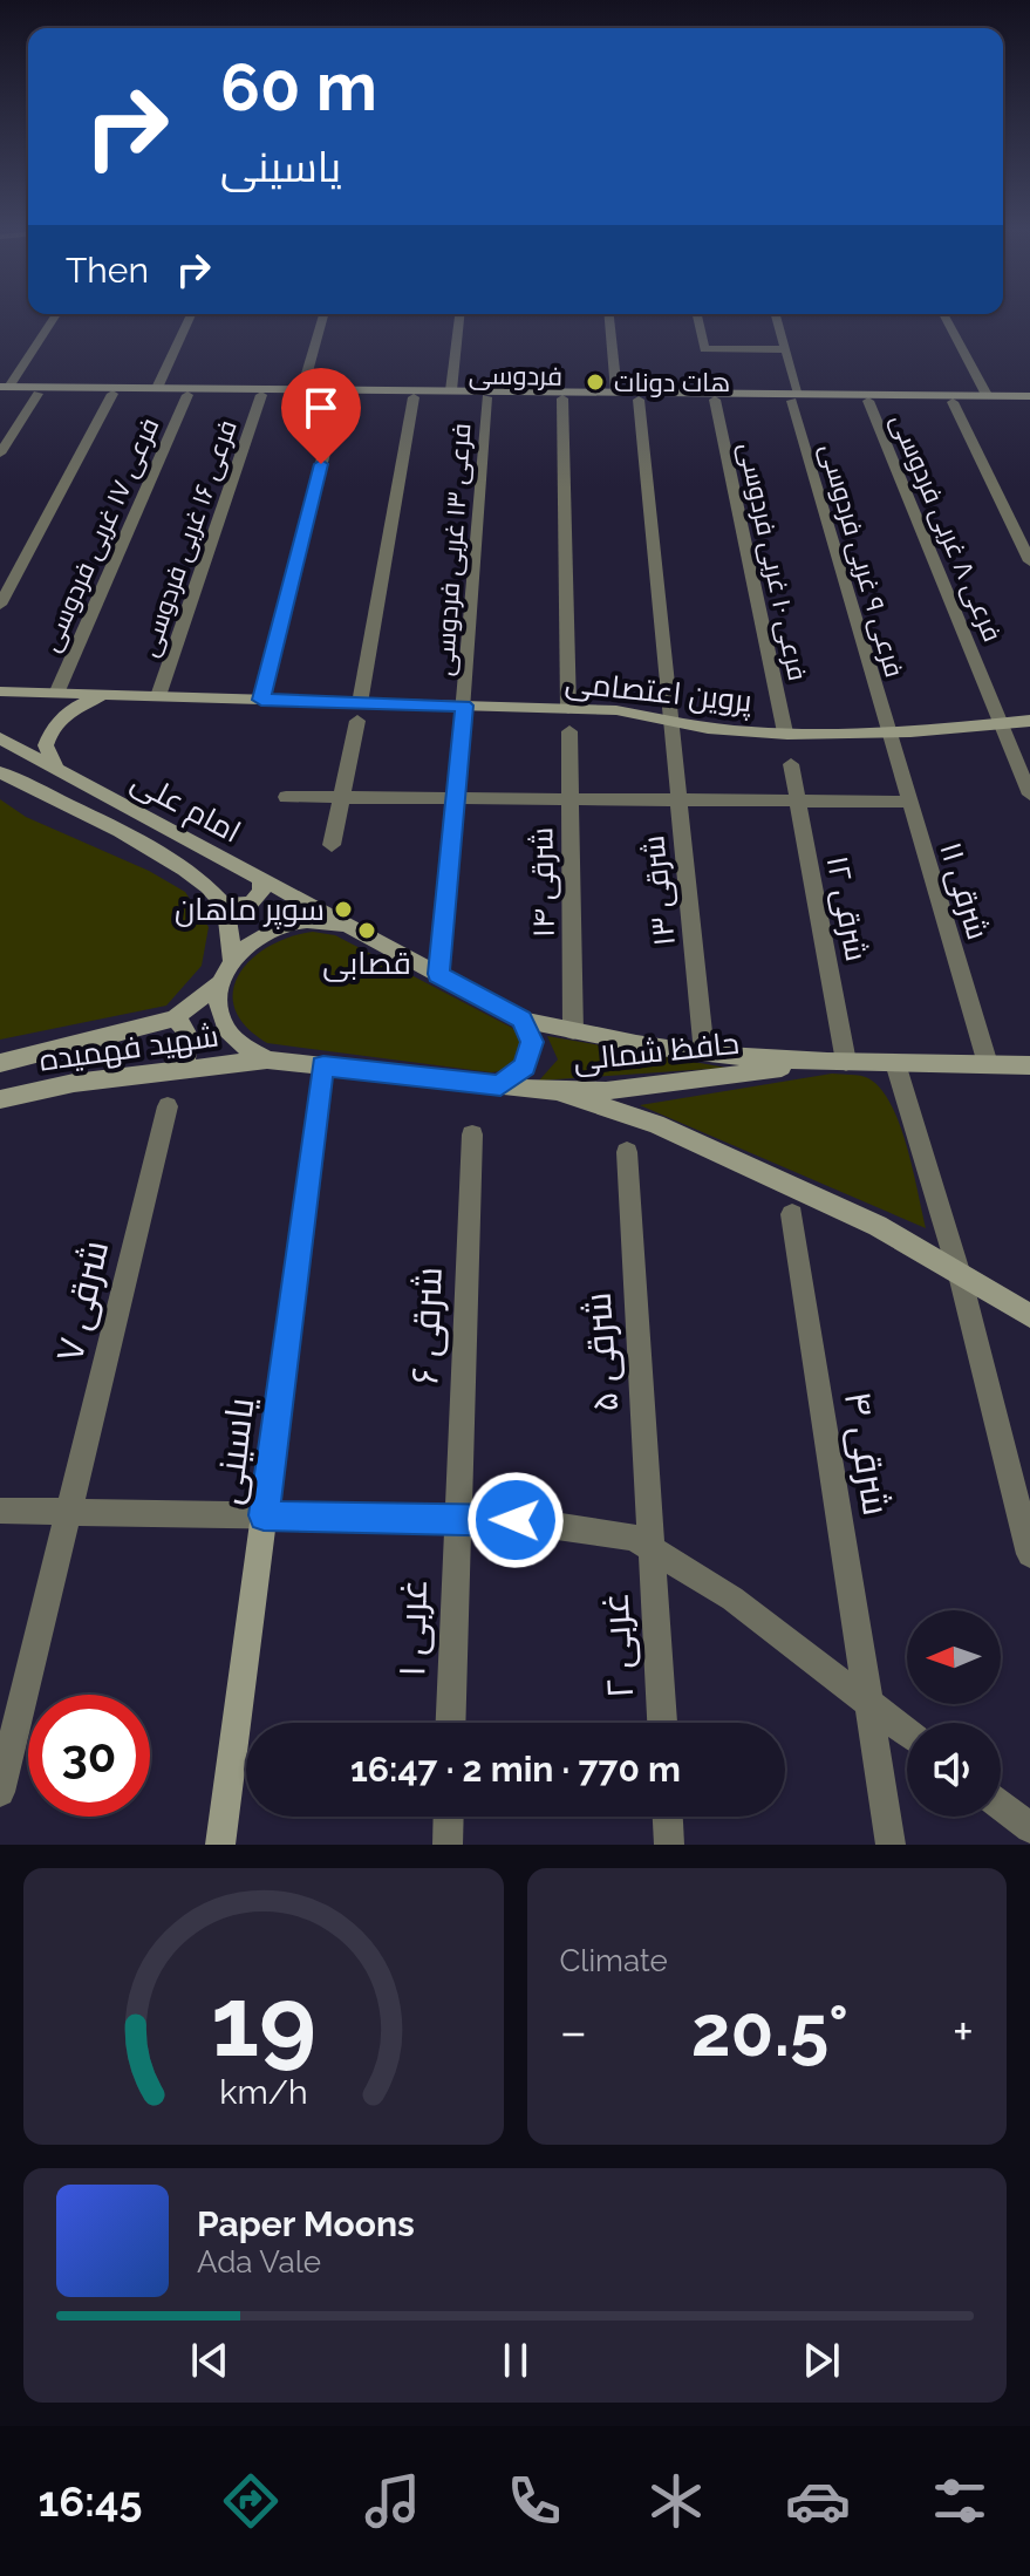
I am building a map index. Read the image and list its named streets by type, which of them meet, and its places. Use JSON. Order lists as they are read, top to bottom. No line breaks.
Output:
{"streets":{"main road":["فردوسی","پروین اعتصامی","امام علی","شهید فهمیده","حافظ شمالی","یاسینی"],"street":["فرعی ۸ غربی فردوسی","فرعی ۱۷ غربی فردوسی","فرعی ۱۶ غربی فردوسی","فرعی ۱۳ غربی فردوسی","فرعی ۹ غربی فردوسی","فرعی ۱۰ غربی فردوسی","۱۴ شرقی","۱۳ شرقی","۱۱ شرقی","۱۲ شرقی","۷ شرقی","۶ شرقی","۵ شرقی","۴ شرقی","۱ غربی","۲ غربی"]},"crossings":[["فردوسی","فرعی ۸ غربی فردوسی"],["فردوسی","فرعی ۱۷ غربی فردوسی"],["فردوسی","فرعی ۱۶ غربی فردوسی"],["فردوسی","فرعی ۱۳ غربی فردوسی"],["فردوسی","فرعی ۹ غربی فردوسی"],["فردوسی","فرعی ۱۰ غربی فردوسی"],["فردوسی","۱۳ شرقی"],["فرعی ۸ غربی فردوسی","پروین اعتصامی"],["فرعی ۱۷ غربی فردوسی","پروین اعتصامی"],["فرعی ۱۶ غربی فردوسی","پروین اعتصامی"],["فرعی ۱۳ غربی فردوسی","پروین اعتصامی"],["فرعی ۱۳ غربی فردوسی","امام علی"],["فرعی ۱۳ غربی فردوسی","حافظ شمالی"],["فرعی ۹ غربی فردوسی","پروین اعتصامی"],["فرعی ۹ غربی فردوسی","۱۱ شرقی"],["فرعی ۱۰ غربی فردوسی","پروین اعتصامی"],["پروین اعتصامی","۱۳ شرقی"],["پروین اعتصامی","۱۱ شرقی"],["امام علی","حافظ شمالی"],["۱۴ شرقی","حافظ شمالی"],["۱۳ شرقی","حافظ شمالی"],["۱۱ شرقی","حافظ شمالی"],["۱۲ شرقی","حافظ شمالی"],["شهید فهمیده","حافظ شمالی"],["شهید فهمیده","یاسینی"],["حافظ شمالی","یاسینی"],["۶ شرقی","۱ غربی"],["۵ شرقی","۲ غربی"]],"places":["هات دونات","سوپر ماهان","قصابی"],"north":"left","page":{"turn":["60 m","یاسینی"],"then":"Then","limit":"30","trip":"16:47 · 2 min · 770 m","tile":"Climate","heat":["−","20.5°","+"],"song":["Paper Moons","Ada Vale"],"tabs":"16:45","gauge":["19","km/h"]}}
